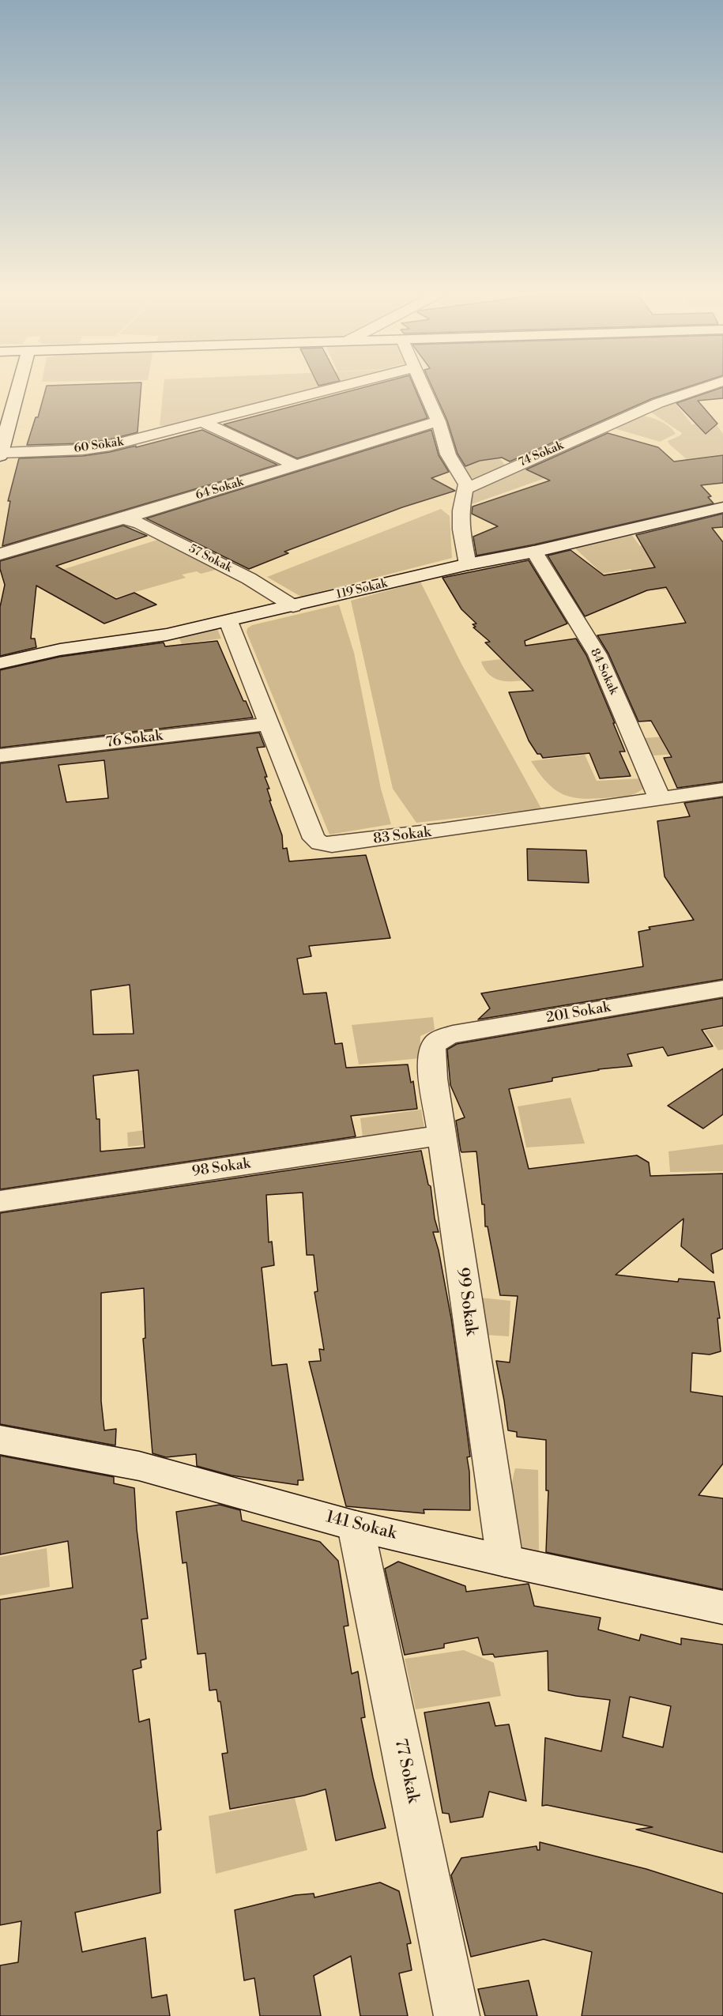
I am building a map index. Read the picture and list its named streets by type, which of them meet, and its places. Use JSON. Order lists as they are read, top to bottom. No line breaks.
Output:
{"streets":{"street":["60 Sokak","74 Sokak","64 Sokak","57 Sokak","119 Sokak","84 Sokak","76 Sokak","83 Sokak","201 Sokak","98 Sokak","99 Sokak","141 Sokak","77 Sokak"]},"crossings":[["64 Sokak","57 Sokak"],["57 Sokak","119 Sokak"],["119 Sokak","84 Sokak"],["119 Sokak","83 Sokak"],["84 Sokak","83 Sokak"],["76 Sokak","83 Sokak"],["201 Sokak","99 Sokak"],["98 Sokak","99 Sokak"],["99 Sokak","141 Sokak"],["141 Sokak","77 Sokak"]]}
